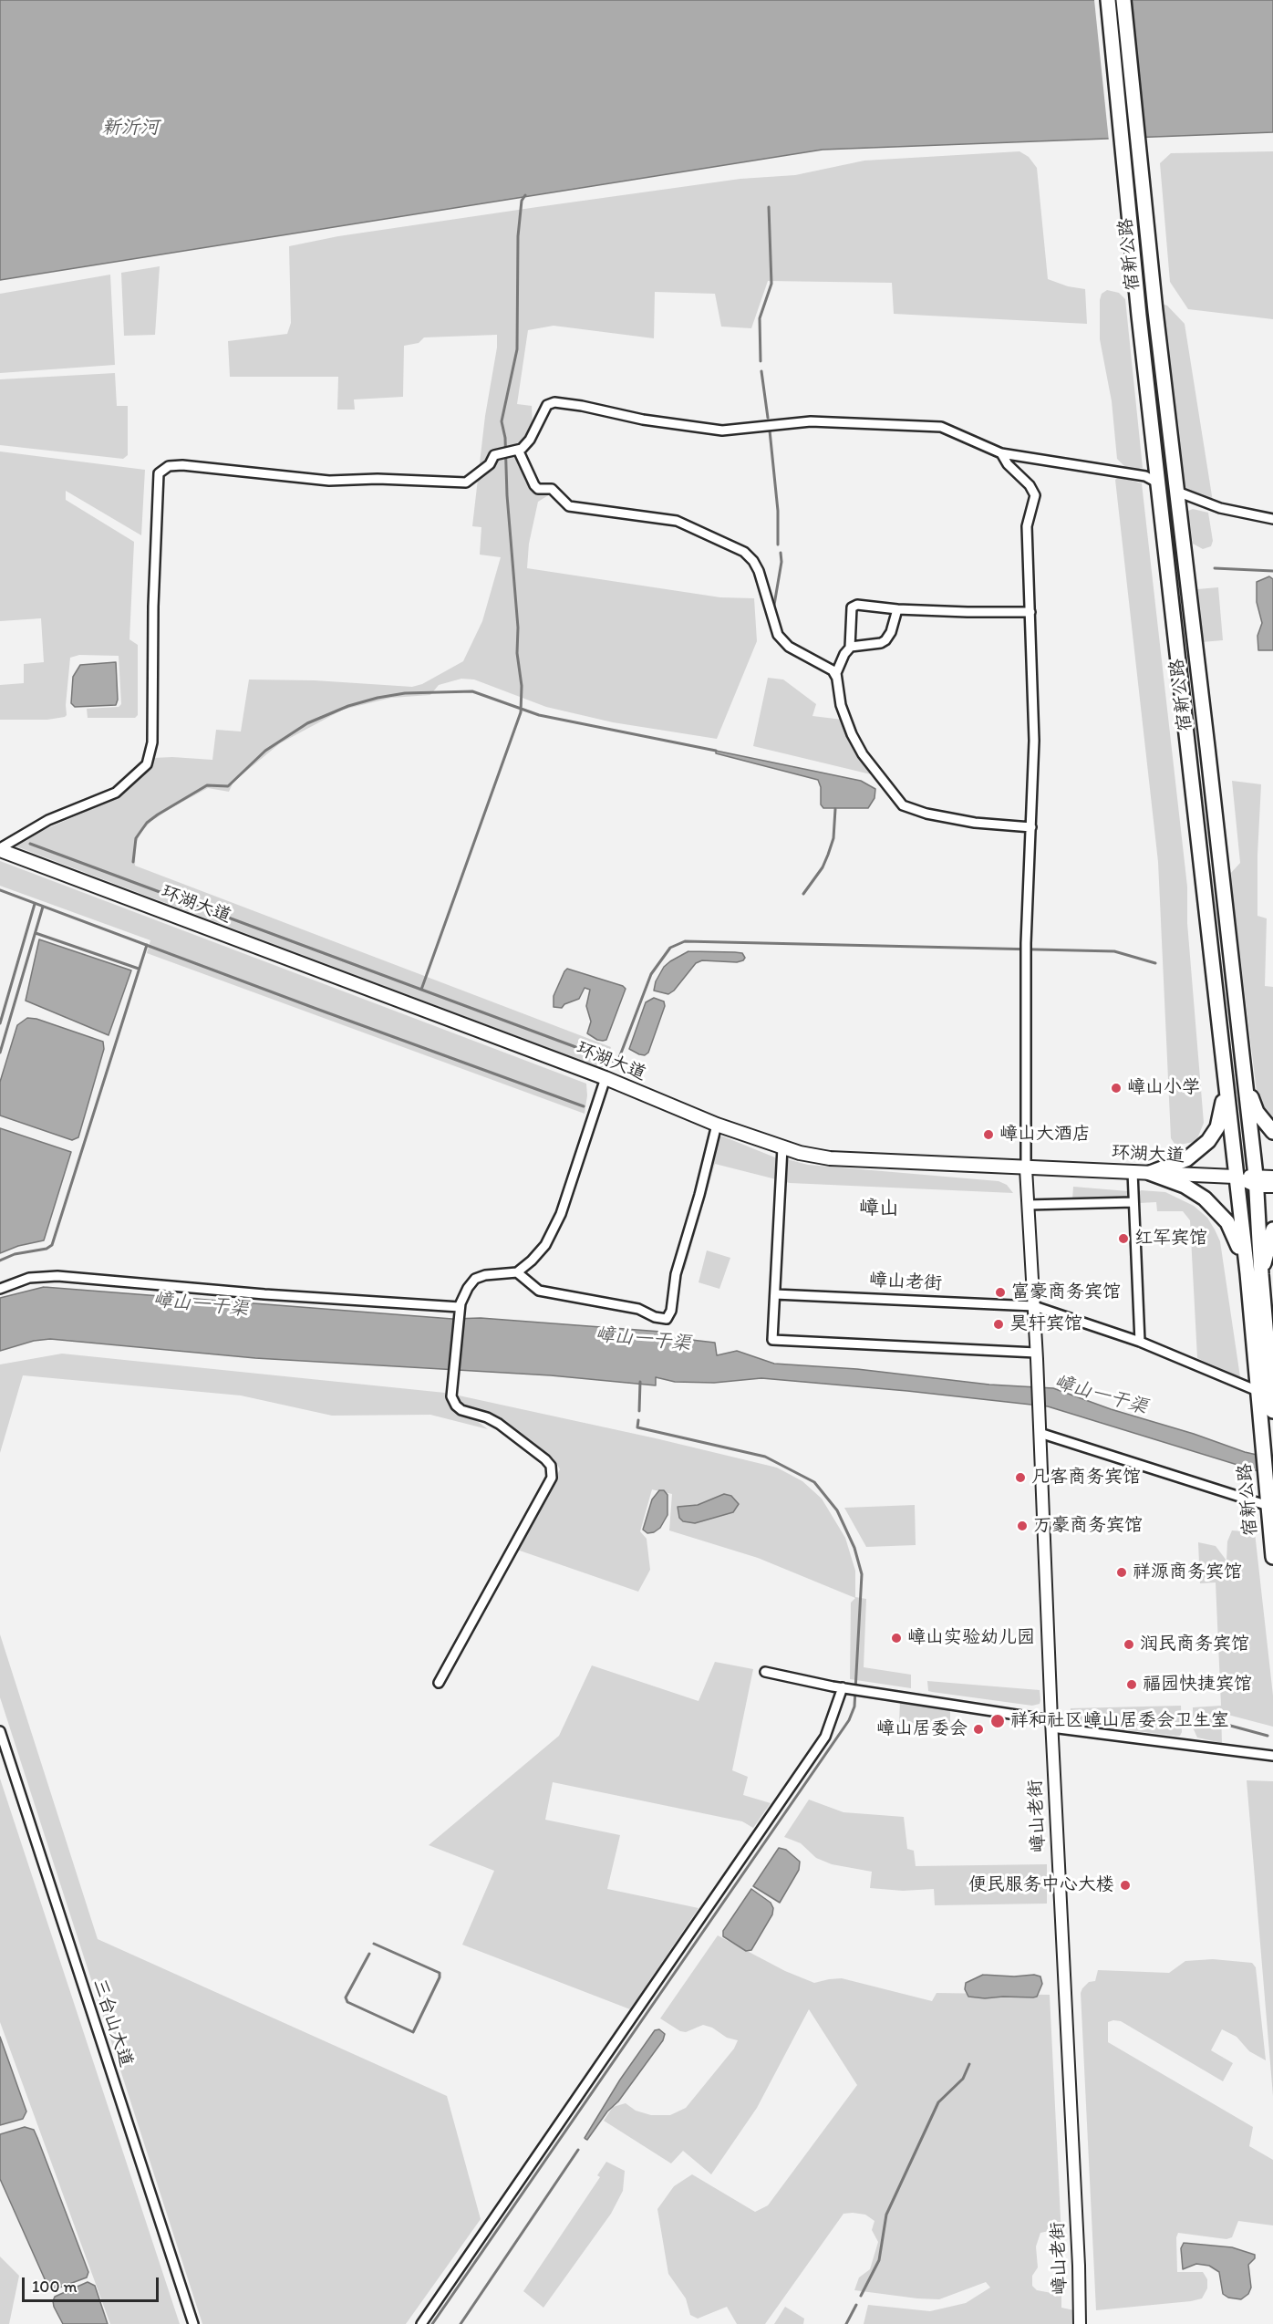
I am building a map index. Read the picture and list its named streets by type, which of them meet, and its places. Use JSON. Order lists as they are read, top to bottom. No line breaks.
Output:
{"streets":{"highway":["宿新公路"],"main road":["环湖大道"],"street":["嶂山老街","三台山大道"]},"crossings":[["环湖大道","嶂山老街"]],"districts":["嶂山"],"water":["新沂河","嶂山一干渠"],"places":["嶂山小学","嶂山大酒店","红军宾馆","富豪商务宾馆","昊轩宾馆","凡客商务宾馆","万豪商务宾馆","祥源商务宾馆","嶂山实验幼儿园","润民商务宾馆","福园快捷宾馆","祥和社区嶂山居委会卫生室","嶂山居委会","便民服务中心大楼"],"scale_bar":"100 m"}
